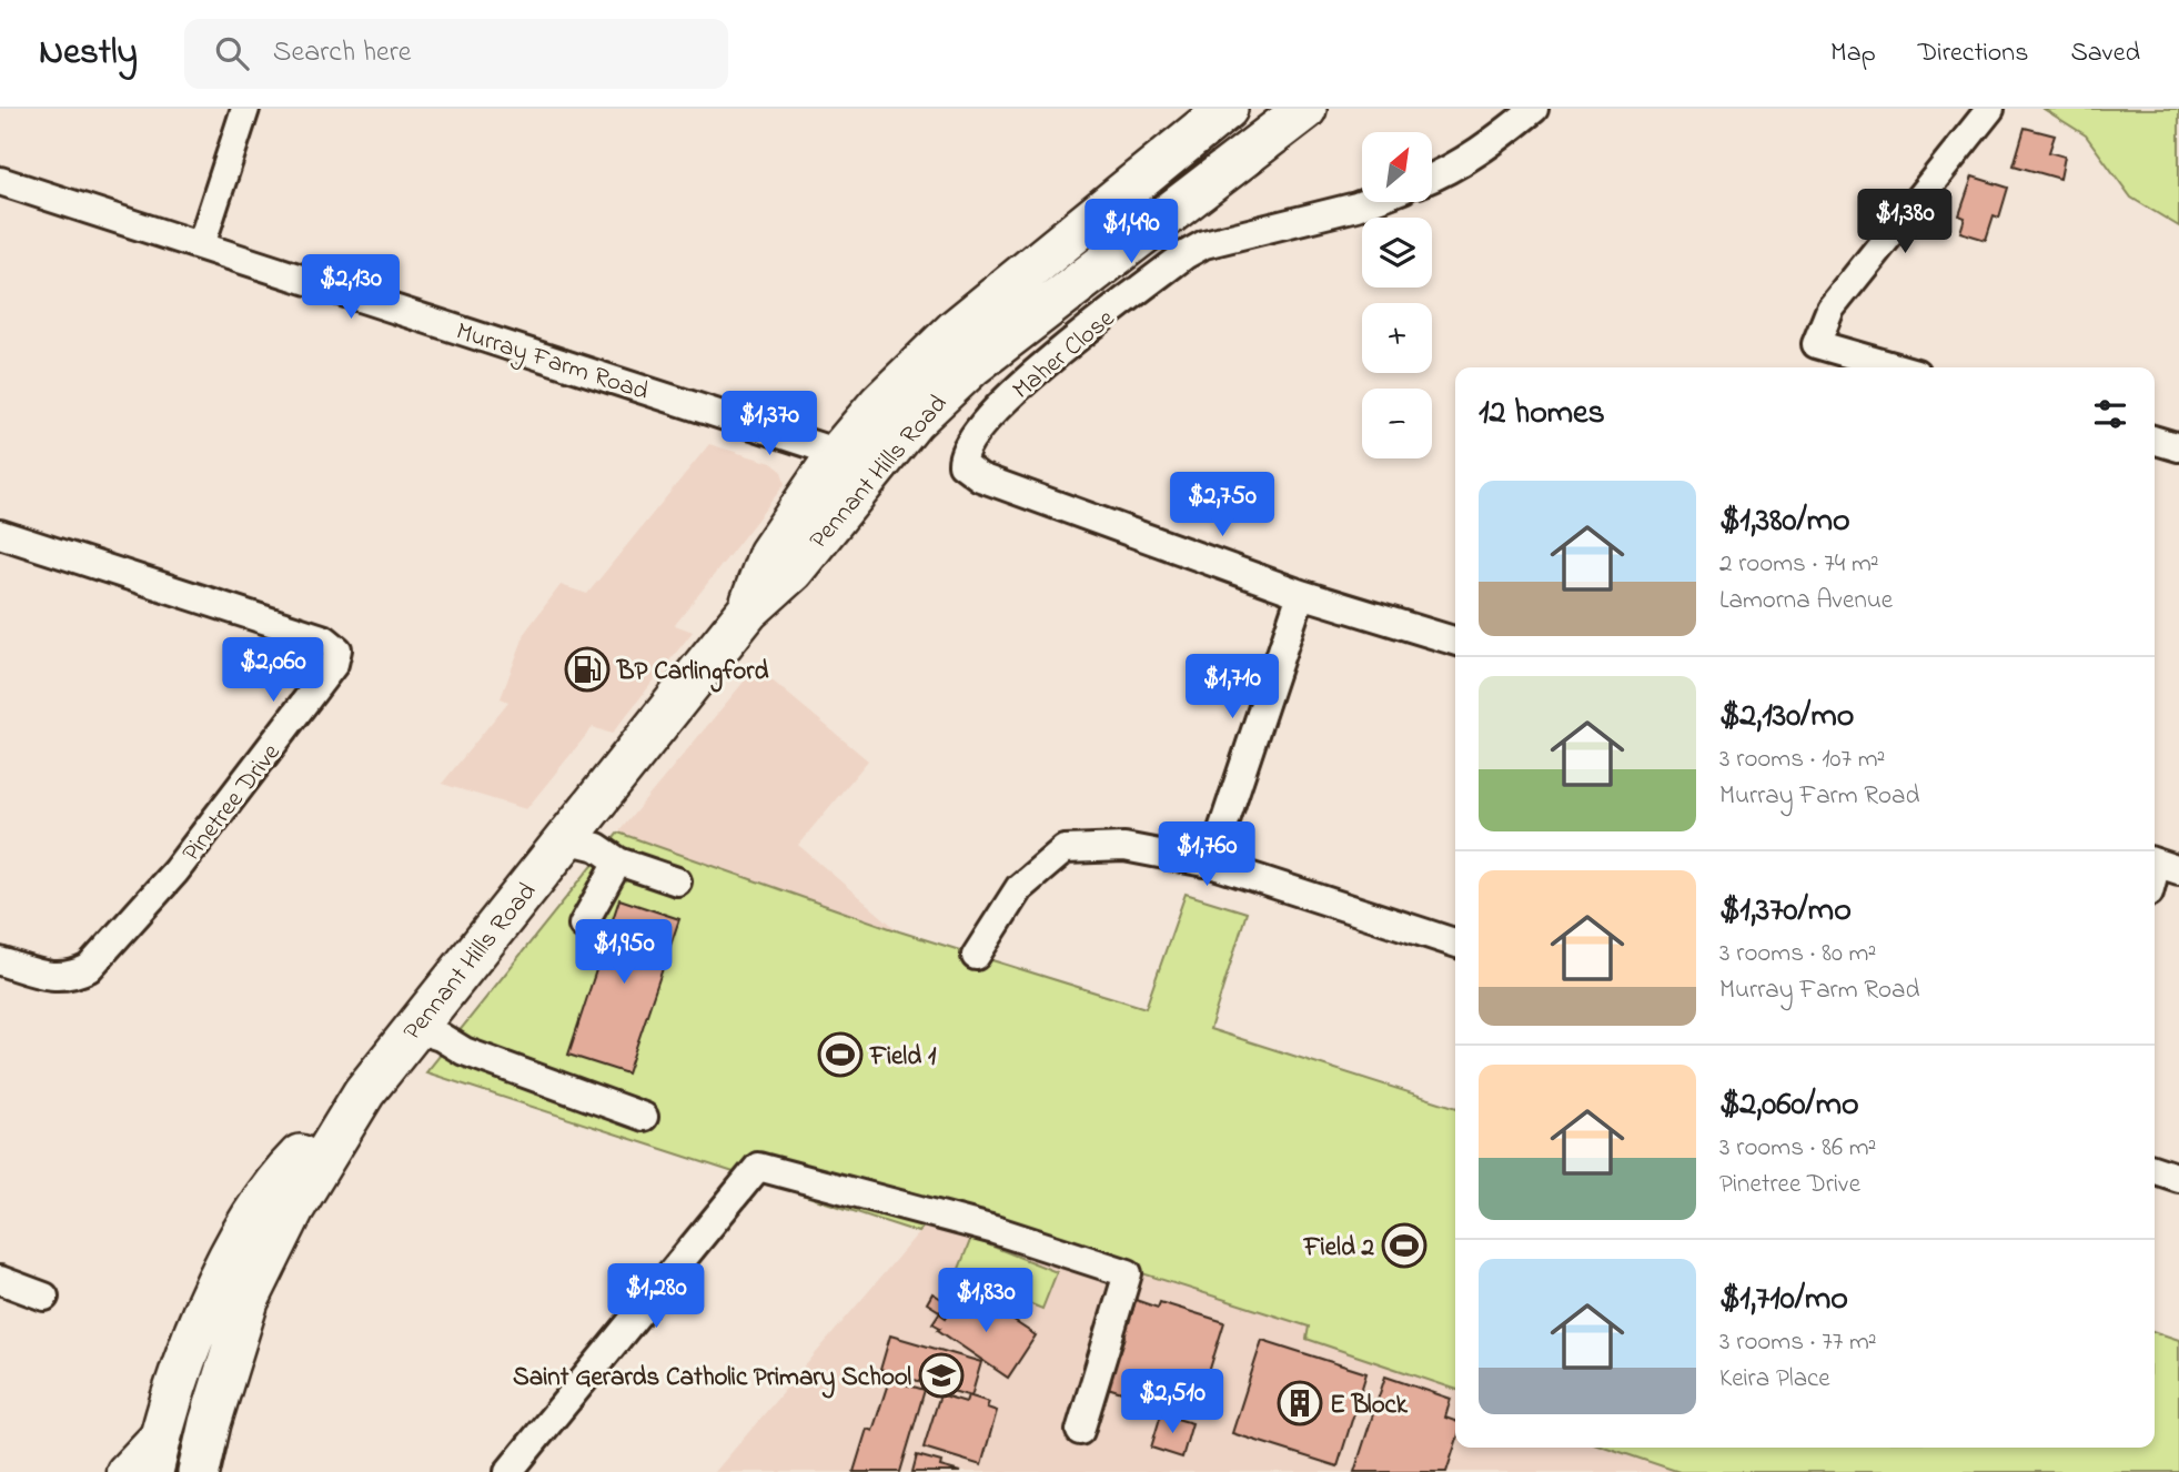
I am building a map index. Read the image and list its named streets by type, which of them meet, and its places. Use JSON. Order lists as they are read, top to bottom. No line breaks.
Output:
{"streets":{"highway":["Pennant Hills Road"],"street":["Maher Close","Murray Farm Road","Pinetree Drive"]},"crossings":[["Murray Farm Road","Pennant Hills Road"]],"places":{"fuel station":["BP Carlingford"],"sports":["Field 1","Field 2"],"school or university":["Saint Gerards Catholic Primary School"],"building":["E Block"]},"north":"top right","page":{"header":"Nestly","search":"Search here","nav":["Map","Directions","Saved"],"map_buttons":["+","−"],"price":["$1,380","$1,490","$2,130","$1,370","$2,750","$2,060","$1,710","$1,760","$1,950","$1,280","$1,830","$2,510"],"heading":"12 homes","list":[{"name":"$1,380/mo","note":"2 rooms · 74 m² · Lamorna Avenue"},{"name":"$2,130/mo","note":"3 rooms · 107 m² · Murray Farm Road"},{"name":"$1,370/mo","note":"3 rooms · 80 m² · Murray Farm Road"},{"name":"$2,060/mo","note":"3 rooms · 86 m² · Pinetree Drive"},{"name":"$1,710/mo","note":"3 rooms · 77 m² · Keira Place"}]}}
